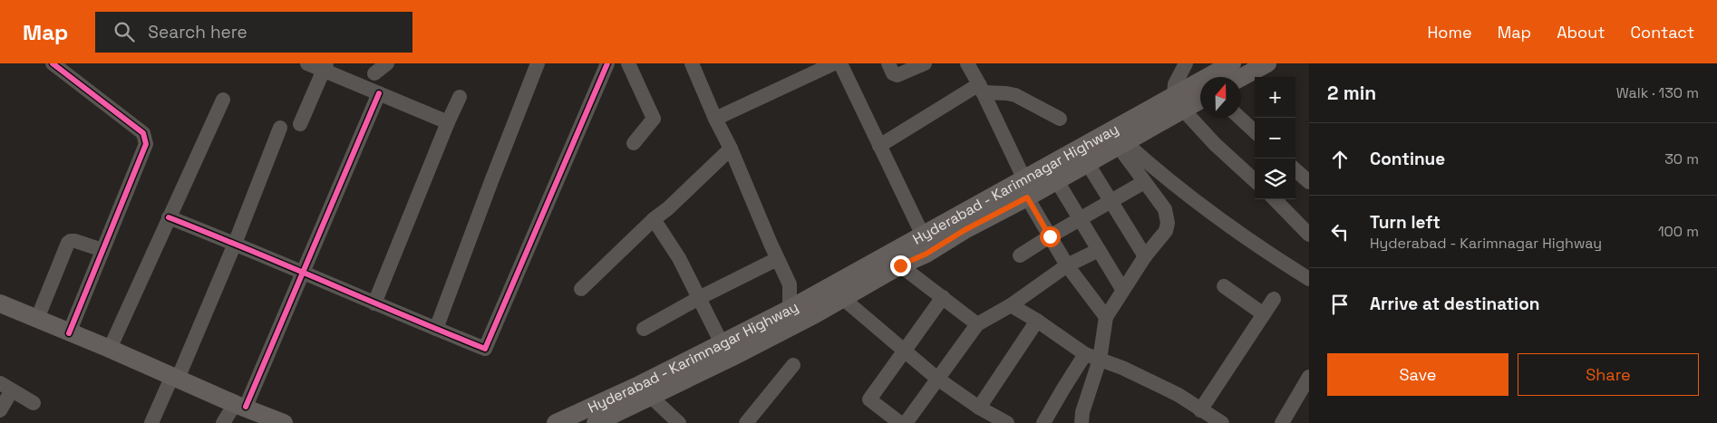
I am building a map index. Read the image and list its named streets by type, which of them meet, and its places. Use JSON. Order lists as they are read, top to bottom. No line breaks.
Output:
{"streets":{"main road":["Hyderabad - Karimnagar Highway"]},"north":"top","page":{"header":"Map","search":"Search here","nav":["Home","Map","About","Contact"],"heading":["2 min","Walk · 130 m"],"map_buttons":["+","−"],"list":[["Continue","30 m"],["Turn left","Hyderabad - Karimnagar Highway","100 m"],"Arrive at destination"],"buttons":["Save","Share"]}}
